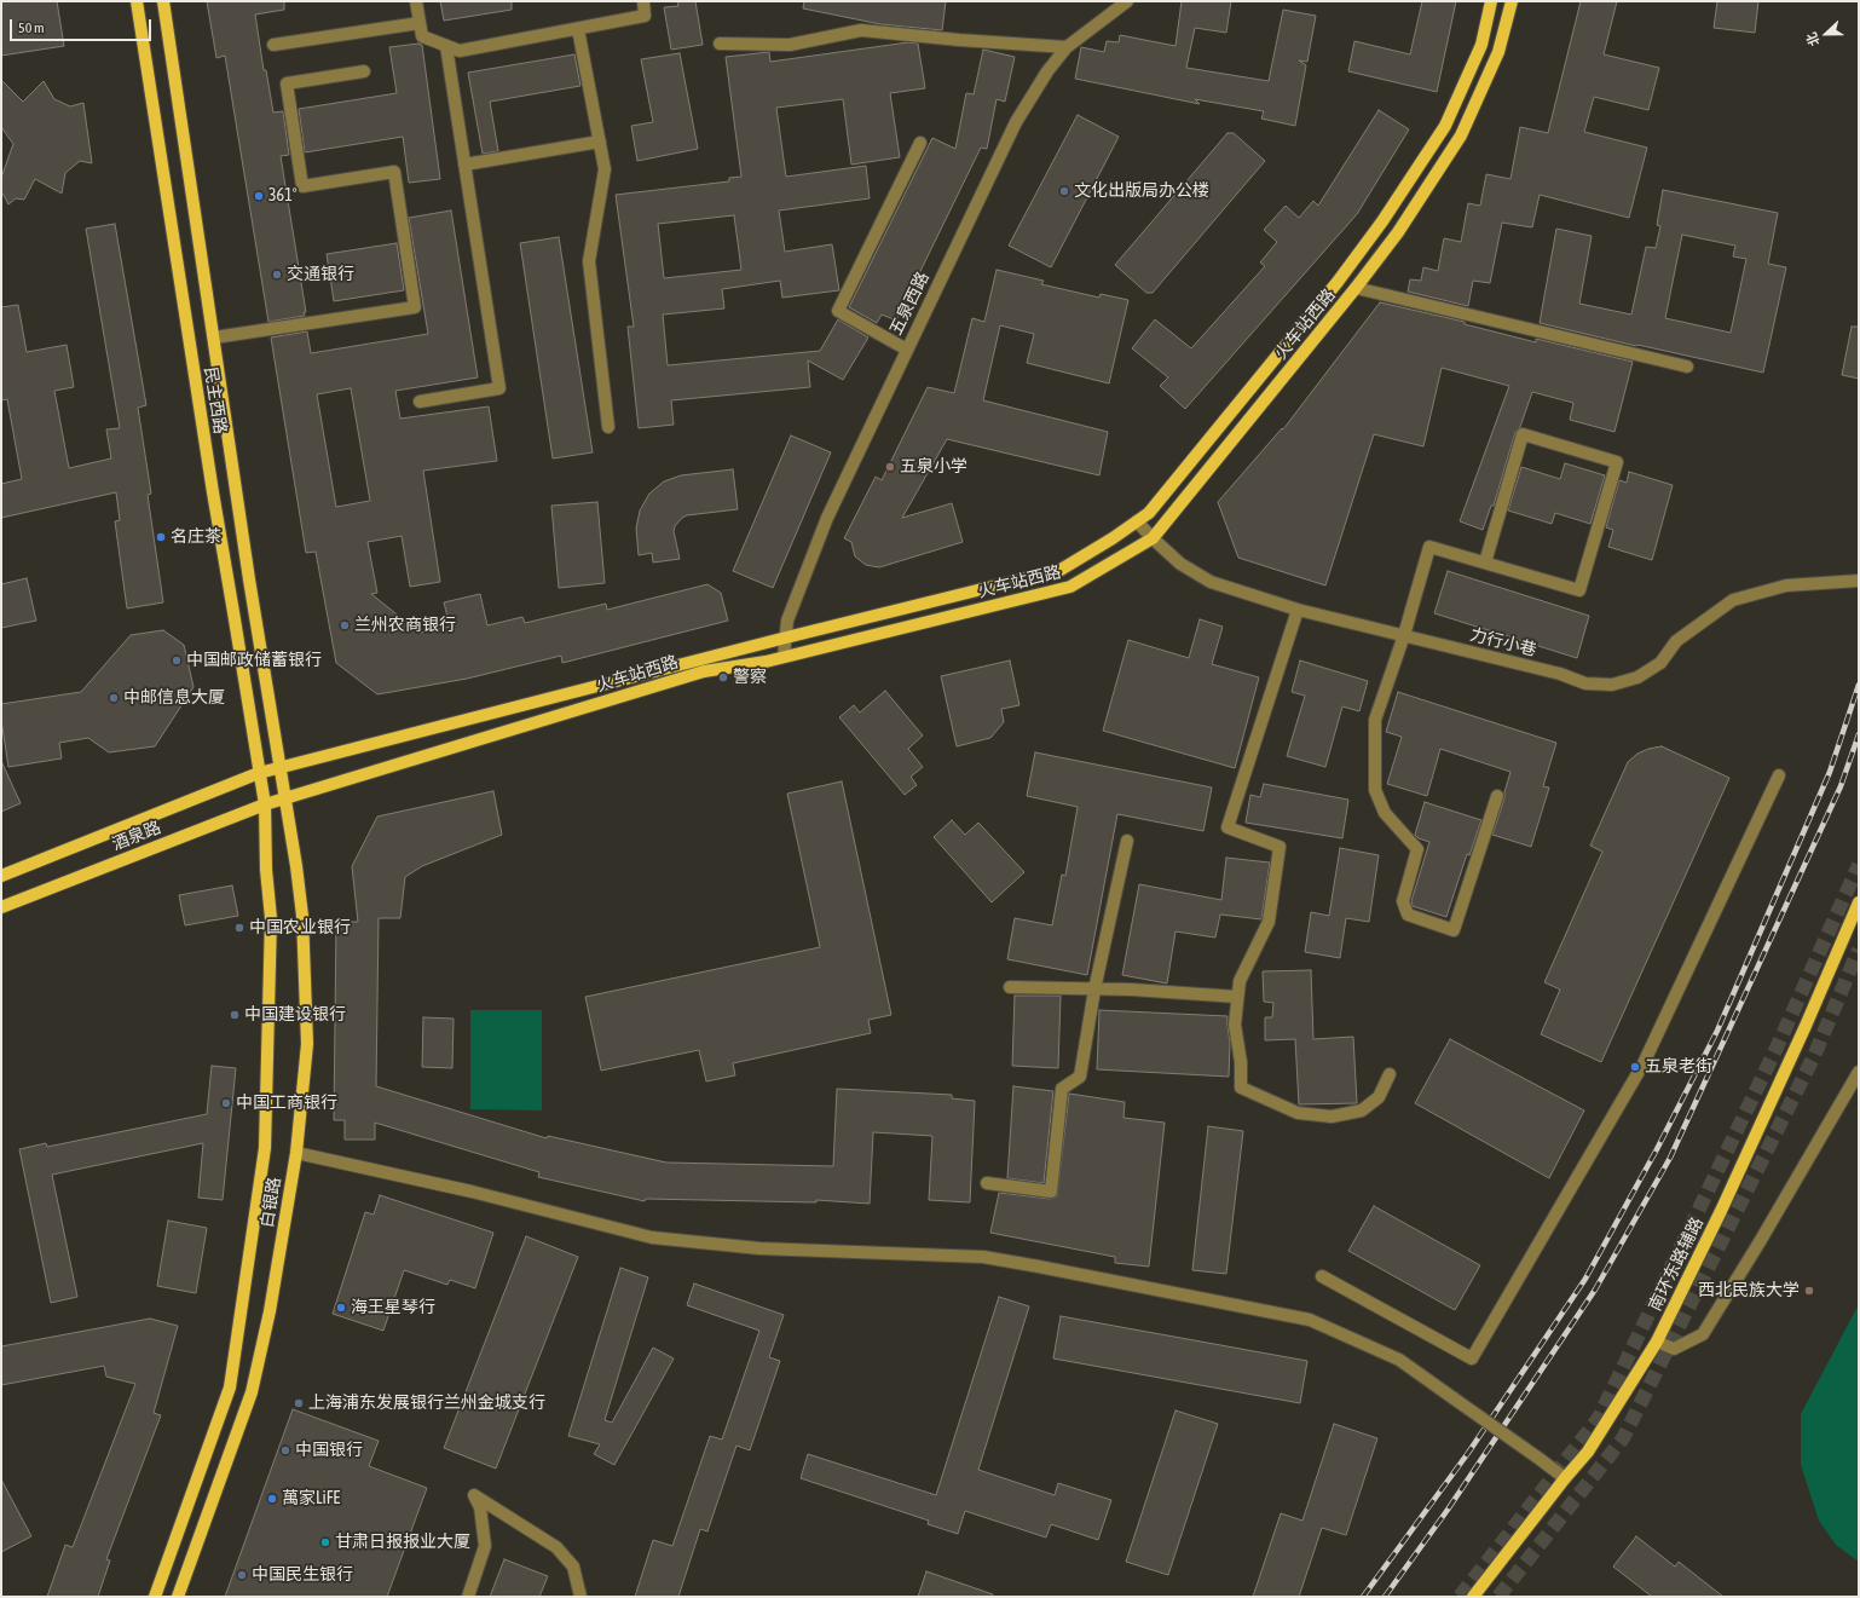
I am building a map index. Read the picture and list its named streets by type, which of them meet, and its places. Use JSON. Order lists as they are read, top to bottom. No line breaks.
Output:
{"streets":{"main road":["火车站西路","民主西路","酒泉路","白银路","南环东路辅路"],"street":["五泉西路","力行小巷"]},"crossings":[["五泉西路","火车站西路"],["火车站西路","民主西路"],["火车站西路","力行小巷"],["火车站西路","酒泉路"],["火车站西路","白银路"],["民主西路","酒泉路"],["民主西路","白银路"],["酒泉路","白银路"]],"places":["文化出版局办公楼","361°","交通银行","五泉小学","名庄茶","兰州农商银行","中国邮政储蓄银行","警察","中邮信息大厦","中国农业银行","中国建设银行","五泉老街","中国工商银行","西北民族大学","海王星琴行","上海浦东发展银行兰州金城支行","中国银行","萬家LiFE","甘肃日报报业大厦","中国民生银行"],"scale_bar":"50 m","north":"left"}
